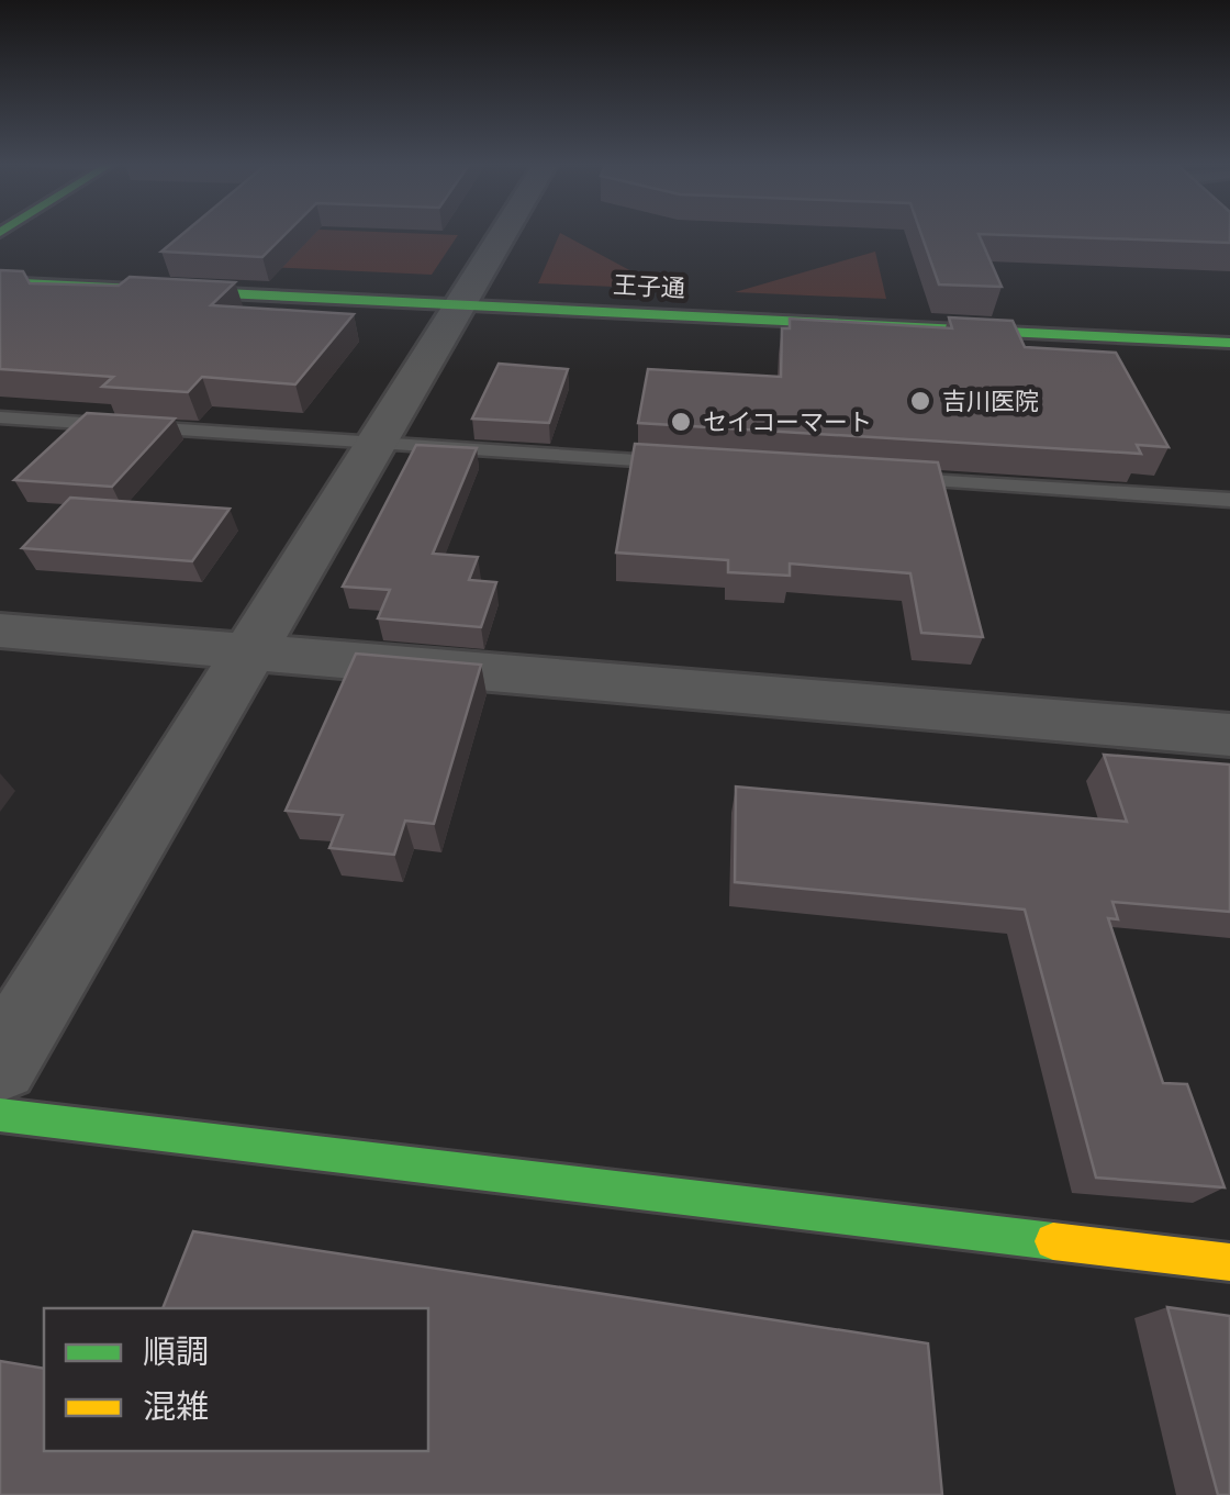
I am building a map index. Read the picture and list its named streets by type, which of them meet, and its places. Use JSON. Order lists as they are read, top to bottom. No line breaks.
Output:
{"streets":{"street":["王子通"]},"places":["吉川医院","セイコーマート"],"legend":["順調","混雑"]}
